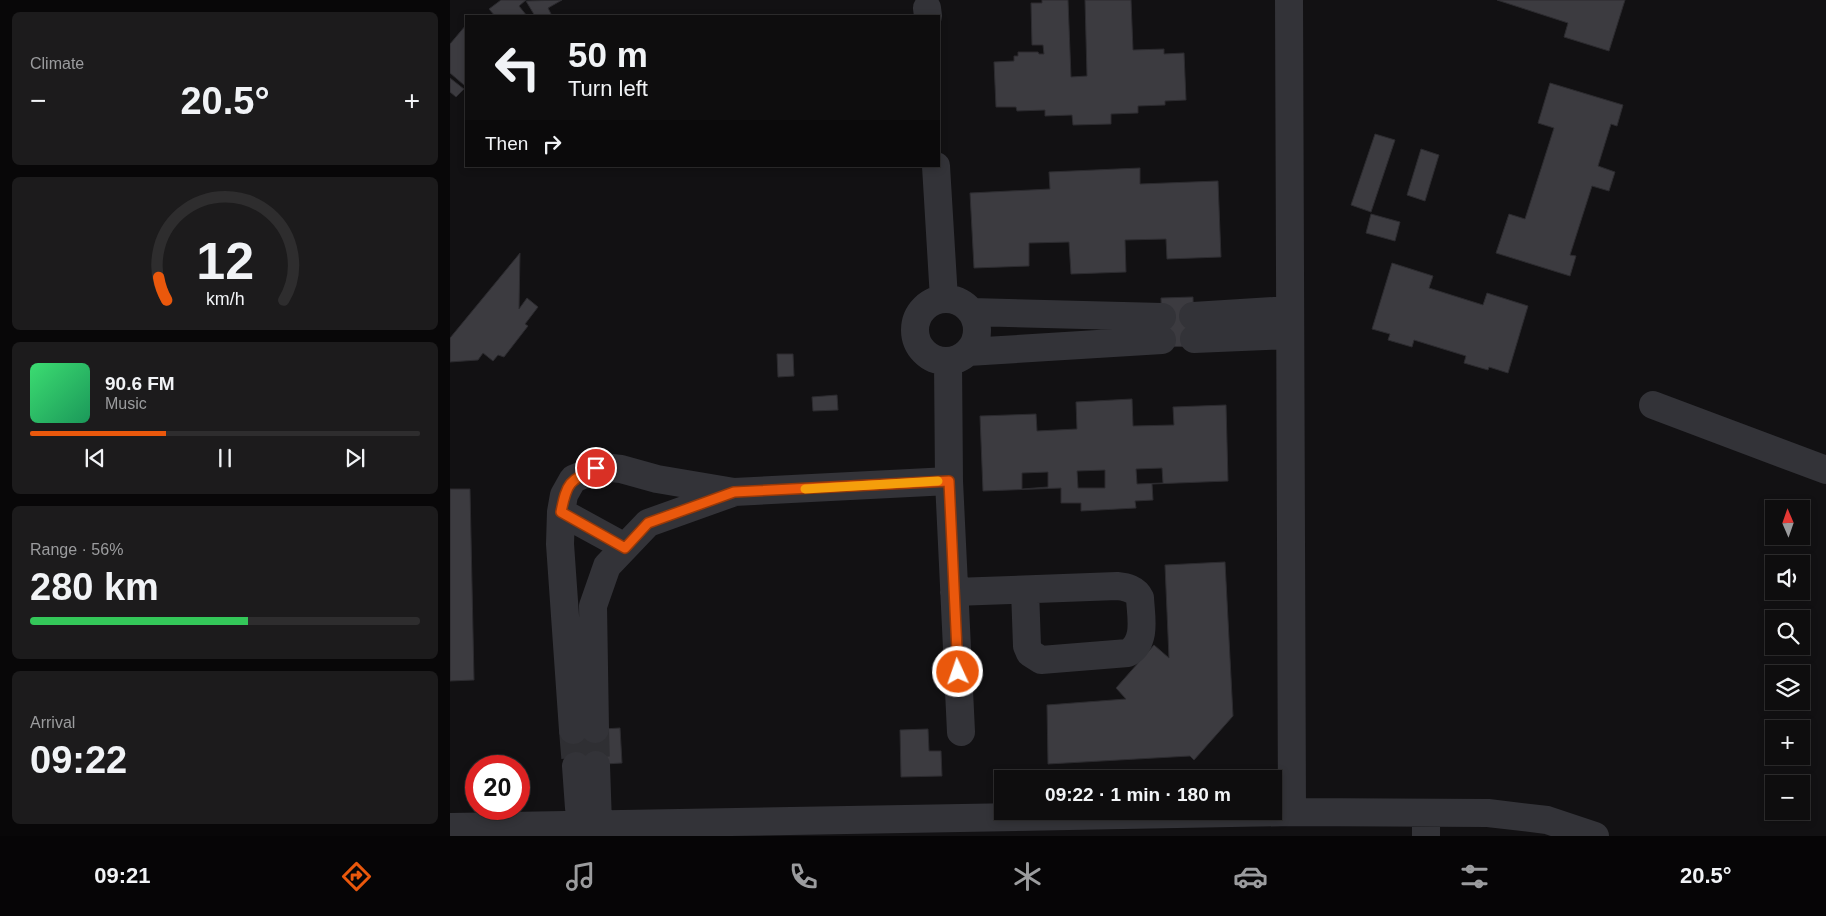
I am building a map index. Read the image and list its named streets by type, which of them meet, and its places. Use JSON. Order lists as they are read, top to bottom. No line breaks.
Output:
{"north":"top","page":{"tile":["Climate",["Range · 56%","280 km"],["Arrival","09:22"]],"turn":["50 m","Turn left"],"heat":["−","20.5°","+"],"then":"Then","song":["90.6 FM","Music"],"map_buttons":["+","−"],"limit":"20","trip":"09:22 · 1 min · 180 m","tabs":["09:21","20.5°"],"gauge":["12","km/h"]}}
